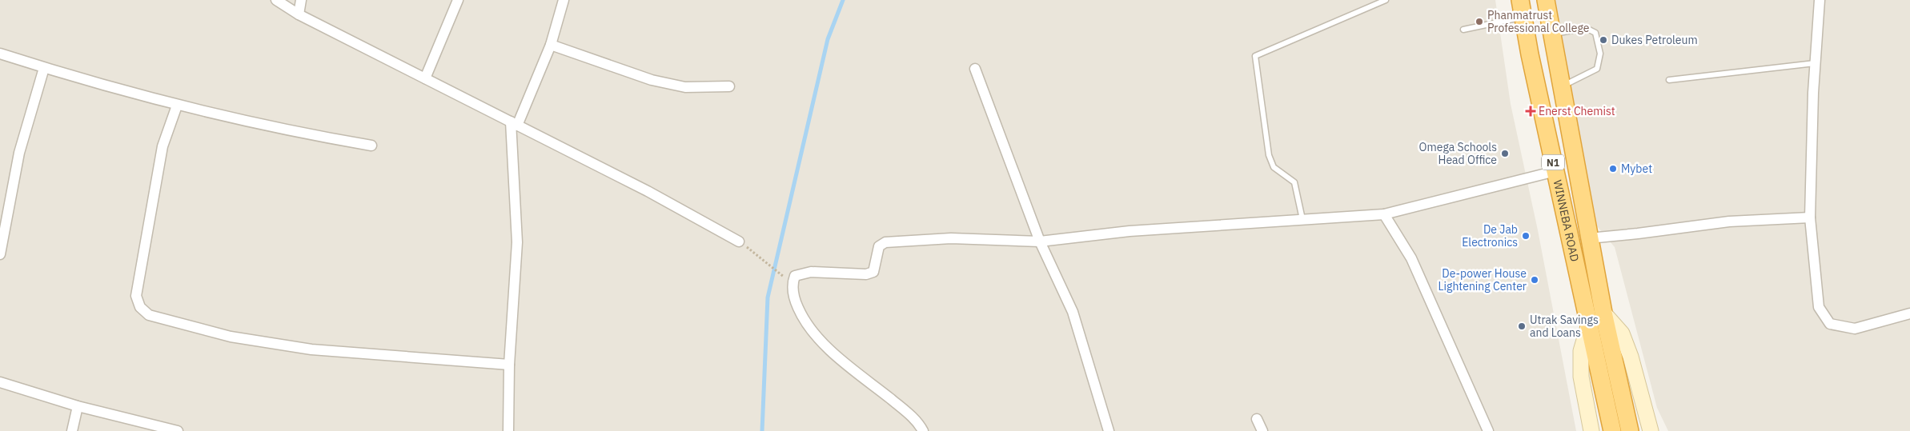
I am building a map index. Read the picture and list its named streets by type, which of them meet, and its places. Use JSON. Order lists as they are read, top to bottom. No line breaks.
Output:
{"streets":{"highway":["N1","WINNEBA ROAD"]},"places":{"other":["Phanmatrust Professional College","Dukes Petroleum","Omega Schools Head Office","Mybet","De Jab Electronics","De-power House Lightening Center","Utrak Savings and Loans"],"health":["Enerst Chemist"]}}
